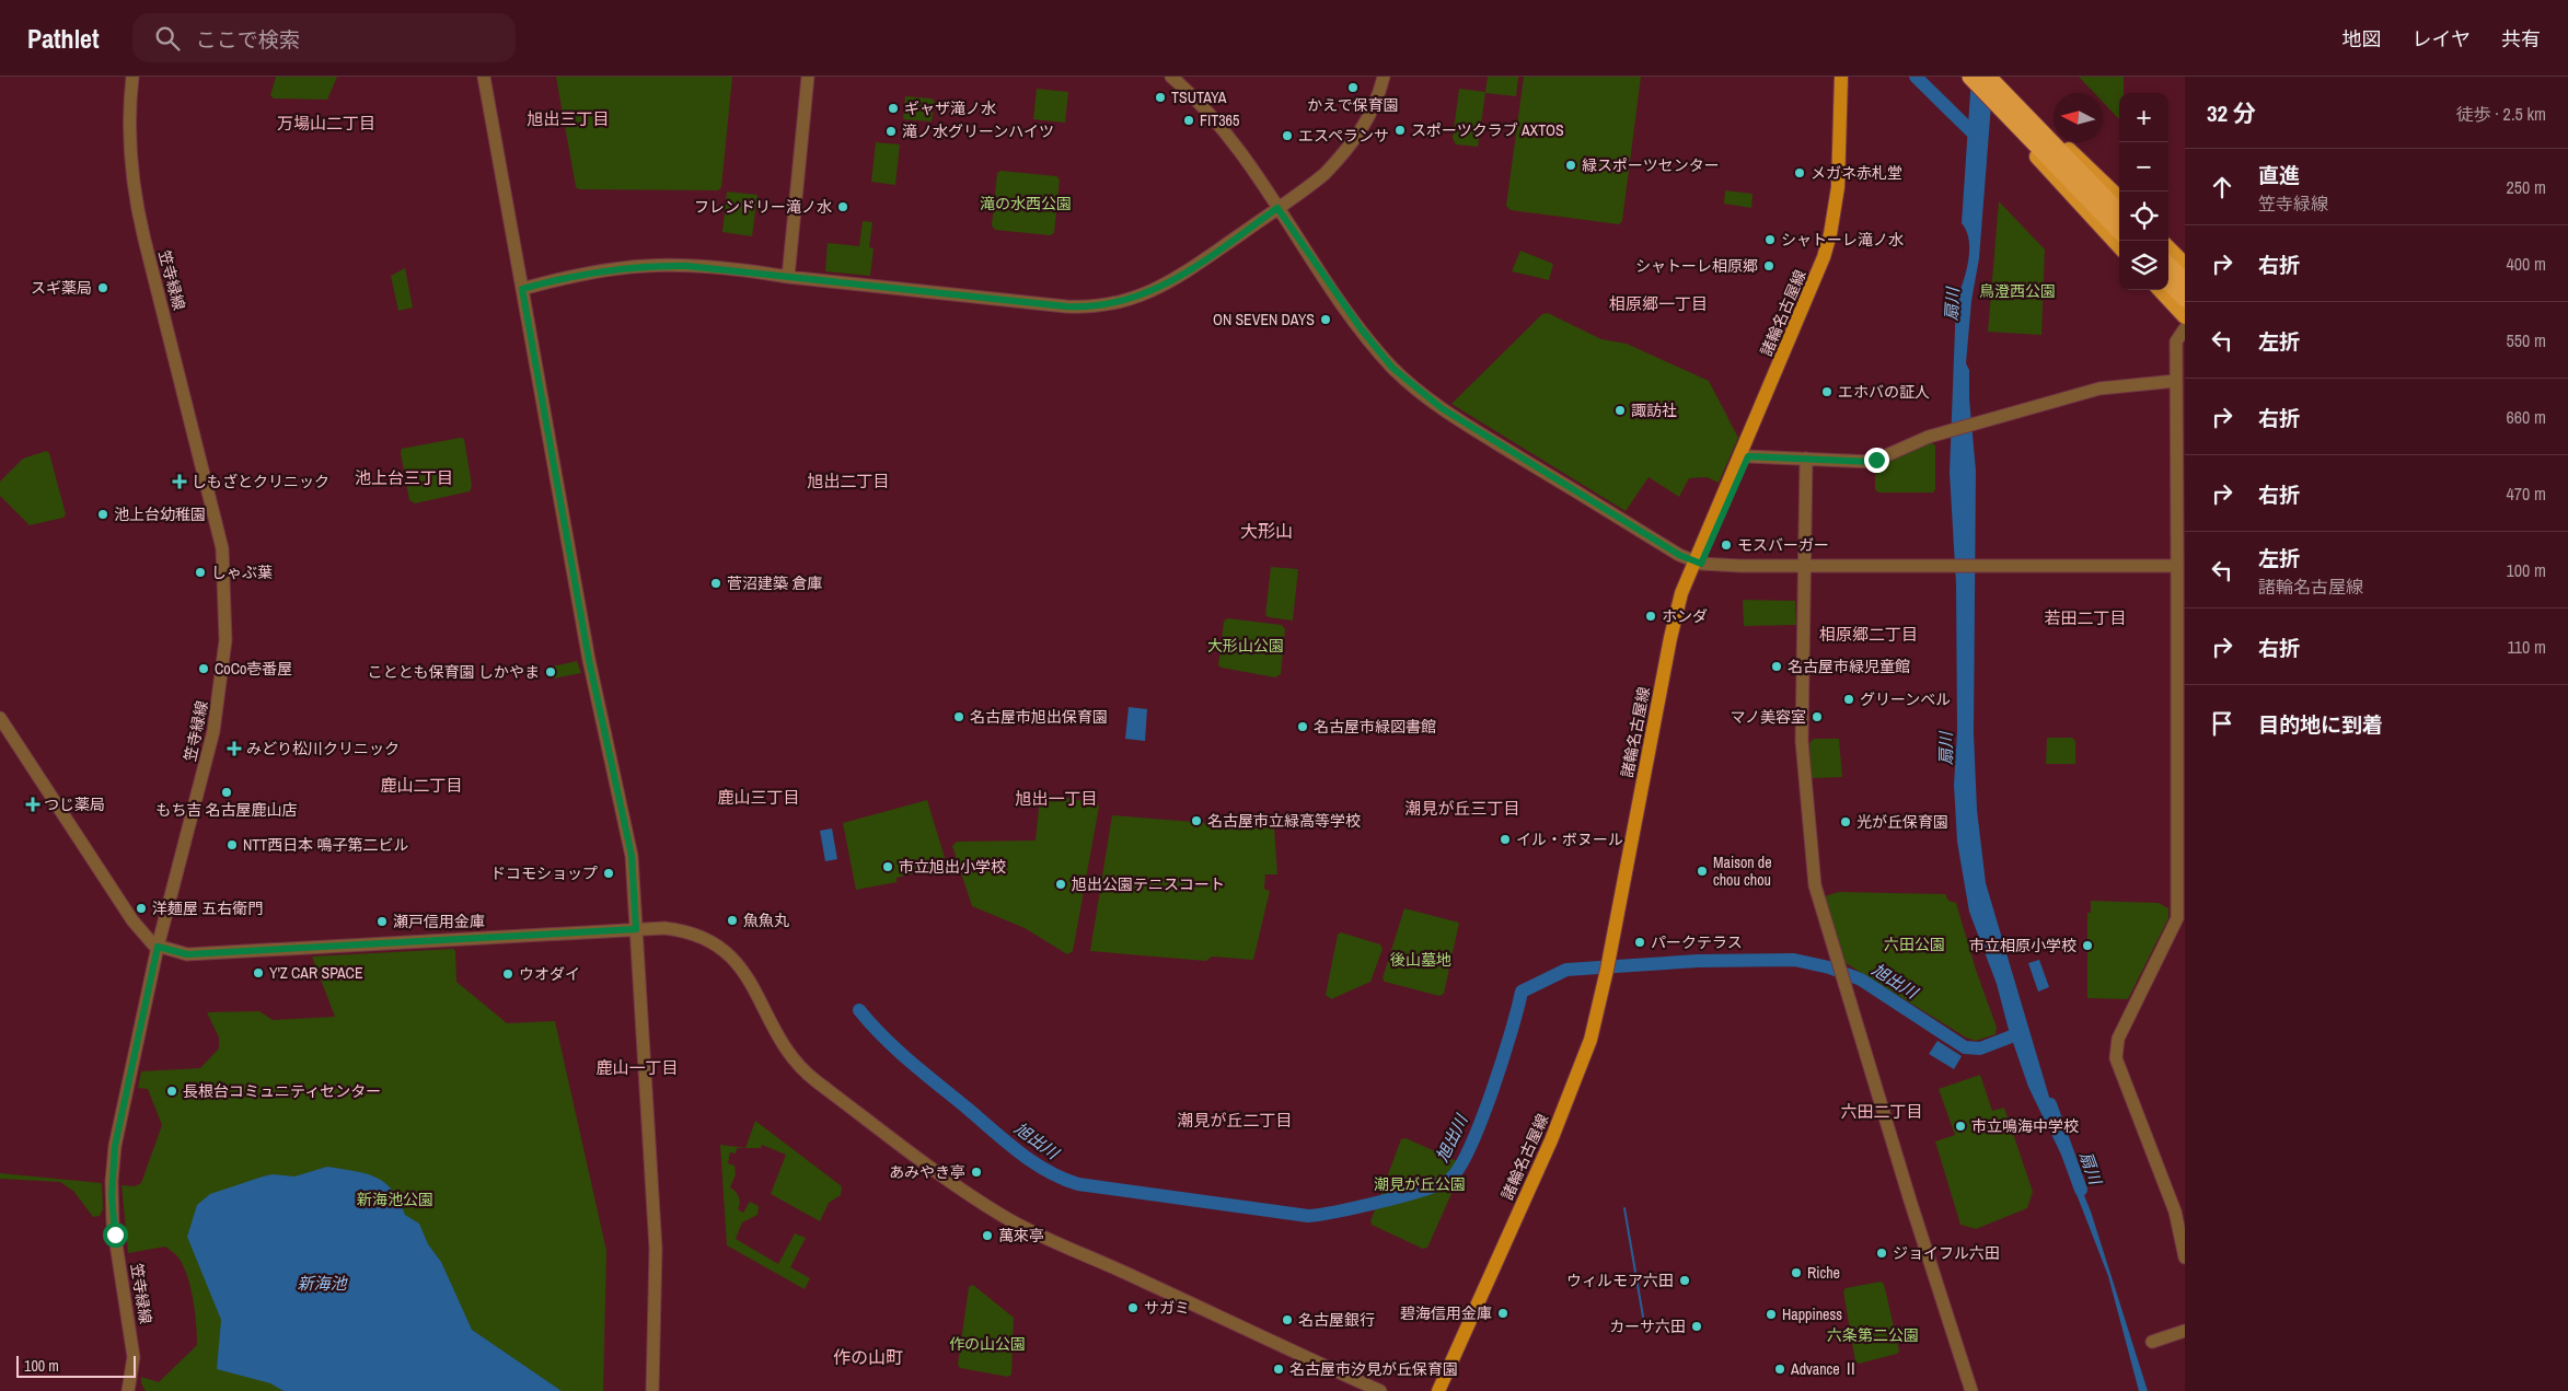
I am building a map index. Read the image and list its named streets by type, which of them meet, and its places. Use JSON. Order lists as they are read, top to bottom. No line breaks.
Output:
{"streets":{"main road":["諸輪名古屋線"],"street":["笠寺緑線"]},"districts":["旭出三丁目","万場山二丁目","相原郷一丁目","池上台三丁目","旭出二丁目","大形山","若田二丁目","相原郷二丁目","鹿山二丁目","鹿山三丁目","旭出一丁目","潮見が丘三丁目","鹿山一丁目","六田二丁目","潮見が丘二丁目","作の山町"],"water":["扇川","旭出川","新海池"],"parks":["滝の水西公園","鳥澄西公園","大形山公園","六田公園","後山墓地","潮見が丘公園","新海池公園","六条第二公園","作の山公園"],"places":{"other":["かえで保育園","TSUTAYA","ギャザ滝ノ水","FIT365","スポーツクラブ AXTOS","滝ノ水グリーンハイツ","エスペランサ","緑スポーツセンター","メガネ赤札堂","フレンドリー滝ノ水","シャトーレ滝ノ水","シャトーレ相原郷","スギ薬局","ON SEVEN DAYS","エホバの証人","諏訪社","池上台幼稚園","モスバーガー","しゃぶ葉","菅沼建築 倉庫","ホンダ","名古屋市緑児童館","CoCo壱番屋","こととも保育園 しかやま","グリーンベル","名古屋市旭出保育園","マノ美容室","名古屋市緑図書館","もち吉 名古屋鹿山店","名古屋市立緑高等学校","光が丘保育園","イル・ボヌール","NTT西日本 鳴子第二ビル","市立旭出小学校","Maison de chou chou","ドコモショップ","旭出公園テニスコート","洋麺屋 五右衛門","魚魚丸","瀬戸信用金庫","パークテラス","市立相原小学校","Y'Z CAR SPACE","ウオダイ","長根台コミュニティセンター","市立鳴海中学校","あみやき亭","萬來亭","ジョイフル六田","Riche","ウィルモア六田","サガミ","碧海信用金庫","Happiness","名古屋銀行","カーサ六田","名古屋市汐見が丘保育園","Advance Ⅱ"],"health":["しもざとクリニック","みどり松川クリニック","つじ薬局"]},"scale_bar":"100 m","north":"left","page":{"header":"Pathlet","search":"ここで検索","nav":["地図","レイヤ","共有"],"heading":["32 分","徒歩 · 2.5 km"],"map_buttons":["+","−"],"list":[["直進","笠寺緑線","250 m"],["右折","400 m"],["左折","550 m"],["右折","660 m"],["右折","470 m"],["左折","諸輪名古屋線","100 m"],["右折","110 m"],"目的地に到着"],"scale":"100 m"}}
